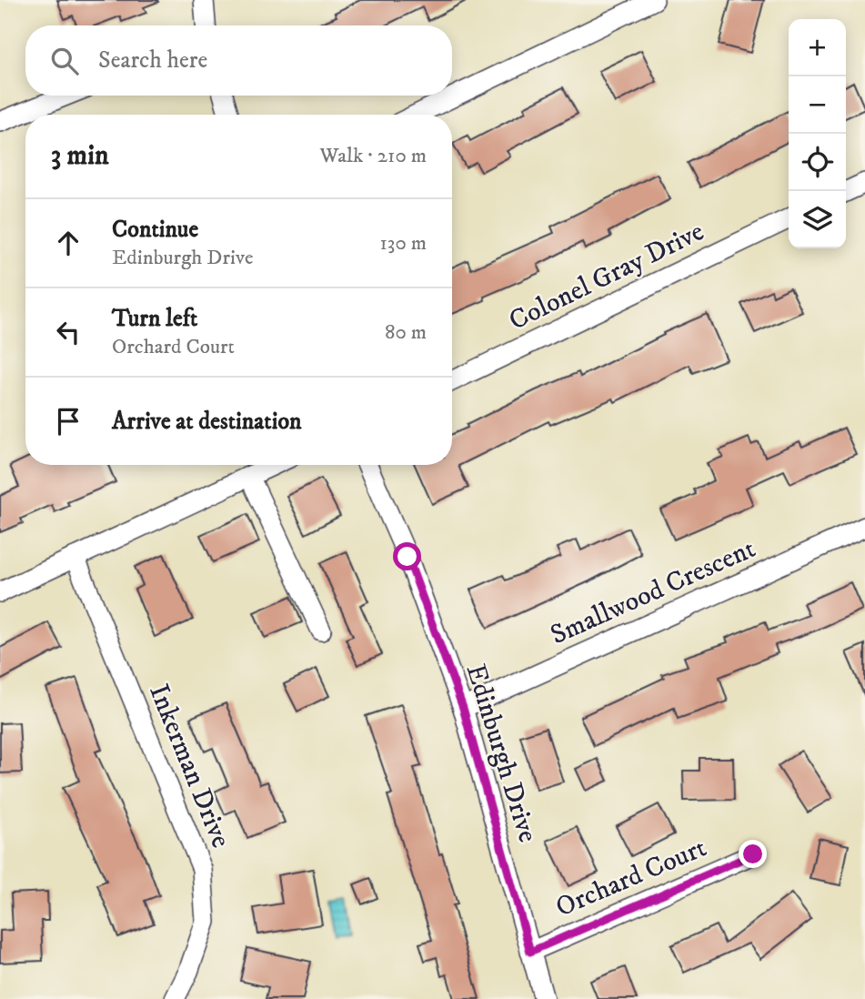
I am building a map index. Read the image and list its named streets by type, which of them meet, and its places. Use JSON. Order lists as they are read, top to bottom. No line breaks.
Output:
{"streets":{"street":["Colonel Gray Drive","Smallwood Crescent","Edinburgh Drive","Inkerman Drive","Orchard Court"]},"crossings":[["Smallwood Crescent","Edinburgh Drive"],["Edinburgh Drive","Orchard Court"]],"page":{"map_buttons":["+","−"],"search":"Search here","heading":["3 min","Walk · 210 m"],"list":[["Continue","Edinburgh Drive","130 m"],["Turn left","Orchard Court","80 m"],"Arrive at destination"]}}
